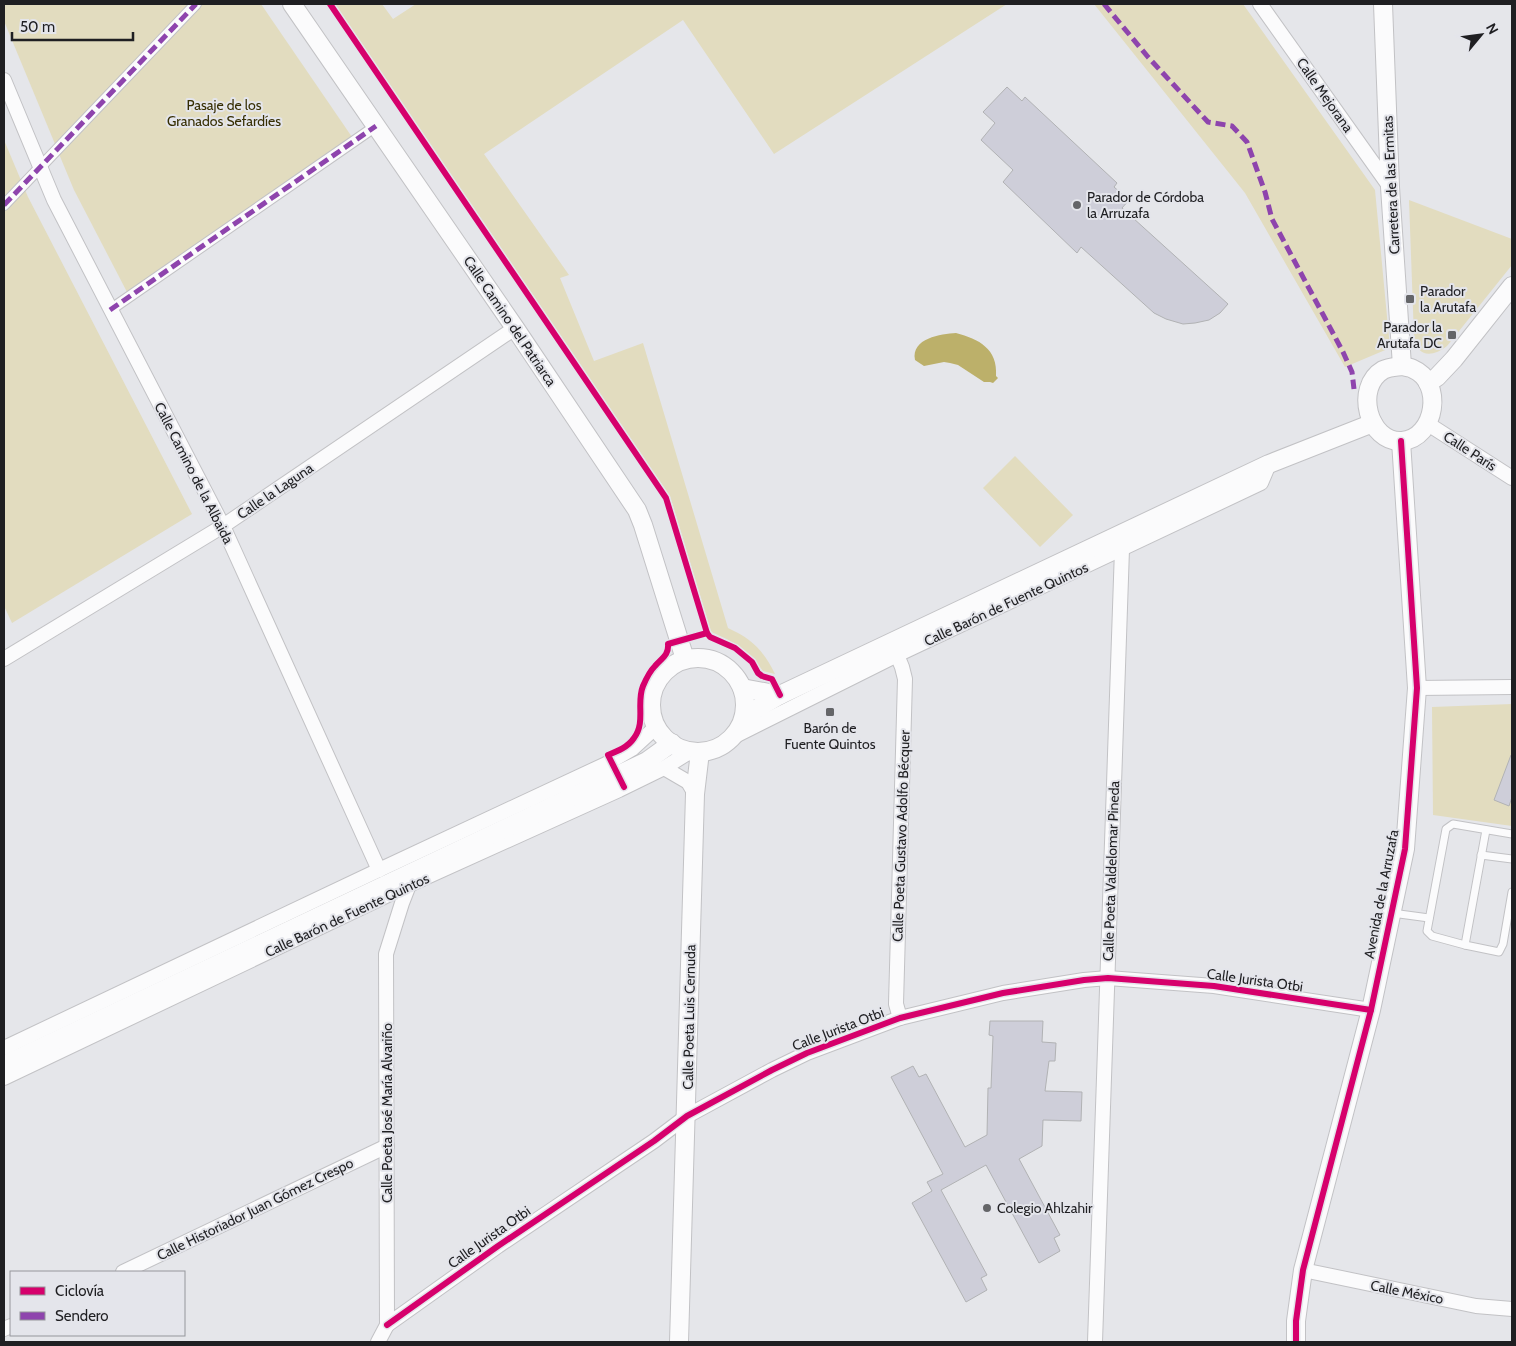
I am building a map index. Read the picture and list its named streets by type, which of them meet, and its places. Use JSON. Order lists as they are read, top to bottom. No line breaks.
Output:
{"streets":{"street":["Calle Mejorana","Carretera de las Ermitas","Calle Camino del Patriarca","Calle París","Calle Camino de la Albaida","Calle la Laguna","Calle Barón de Fuente Quintos","Calle Poeta Gustavo Adolfo Bécquer","Calle Poeta Valdelomar Pineda","Avenida de la Arruzafa","Calle Jurista Otbi","Calle Poeta Luis Cernuda","Calle Poeta José María Alvariño","Calle Historiador Juan Gómez Crespo","Calle México"]},"crossings":[["Calle Mejorana","Carretera de las Ermitas"],["Carretera de las Ermitas","Calle París"],["Carretera de las Ermitas","Calle Barón de Fuente Quintos"],["Carretera de las Ermitas","Avenida de la Arruzafa"],["Calle Camino del Patriarca","Calle la Laguna"],["Calle Camino del Patriarca","Calle Barón de Fuente Quintos"],["Calle Camino del Patriarca","Calle Poeta Luis Cernuda"],["Calle París","Calle Barón de Fuente Quintos"],["Calle París","Avenida de la Arruzafa"],["Calle Camino de la Albaida","Calle la Laguna"],["Calle Camino de la Albaida","Calle Barón de Fuente Quintos"],["Calle Barón de Fuente Quintos","Calle Poeta Gustavo Adolfo Bécquer"],["Calle Barón de Fuente Quintos","Calle Poeta Valdelomar Pineda"],["Calle Barón de Fuente Quintos","Avenida de la Arruzafa"],["Calle Barón de Fuente Quintos","Calle Poeta Luis Cernuda"],["Calle Barón de Fuente Quintos","Calle Poeta José María Alvariño"],["Calle Poeta Gustavo Adolfo Bécquer","Calle Jurista Otbi"],["Calle Poeta Valdelomar Pineda","Calle Jurista Otbi"],["Avenida de la Arruzafa","Calle Jurista Otbi"],["Avenida de la Arruzafa","Calle México"],["Calle Jurista Otbi","Calle Poeta Luis Cernuda"],["Calle Jurista Otbi","Calle Poeta José María Alvariño"],["Calle Poeta José María Alvariño","Calle Historiador Juan Gómez Crespo"]],"parks":["Pasaje de los Granados Sefardíes"],"places":{"other":["Parador de Córdoba la Arruzafa","Colegio Ahlzahir"],"transit":["Parador la Arutafa","Parador la Arutafa DC","Barón de Fuente Quintos"]},"legend":["Ciclovía","Sendero"],"scale_bar":"50 m","north":"top right"}
